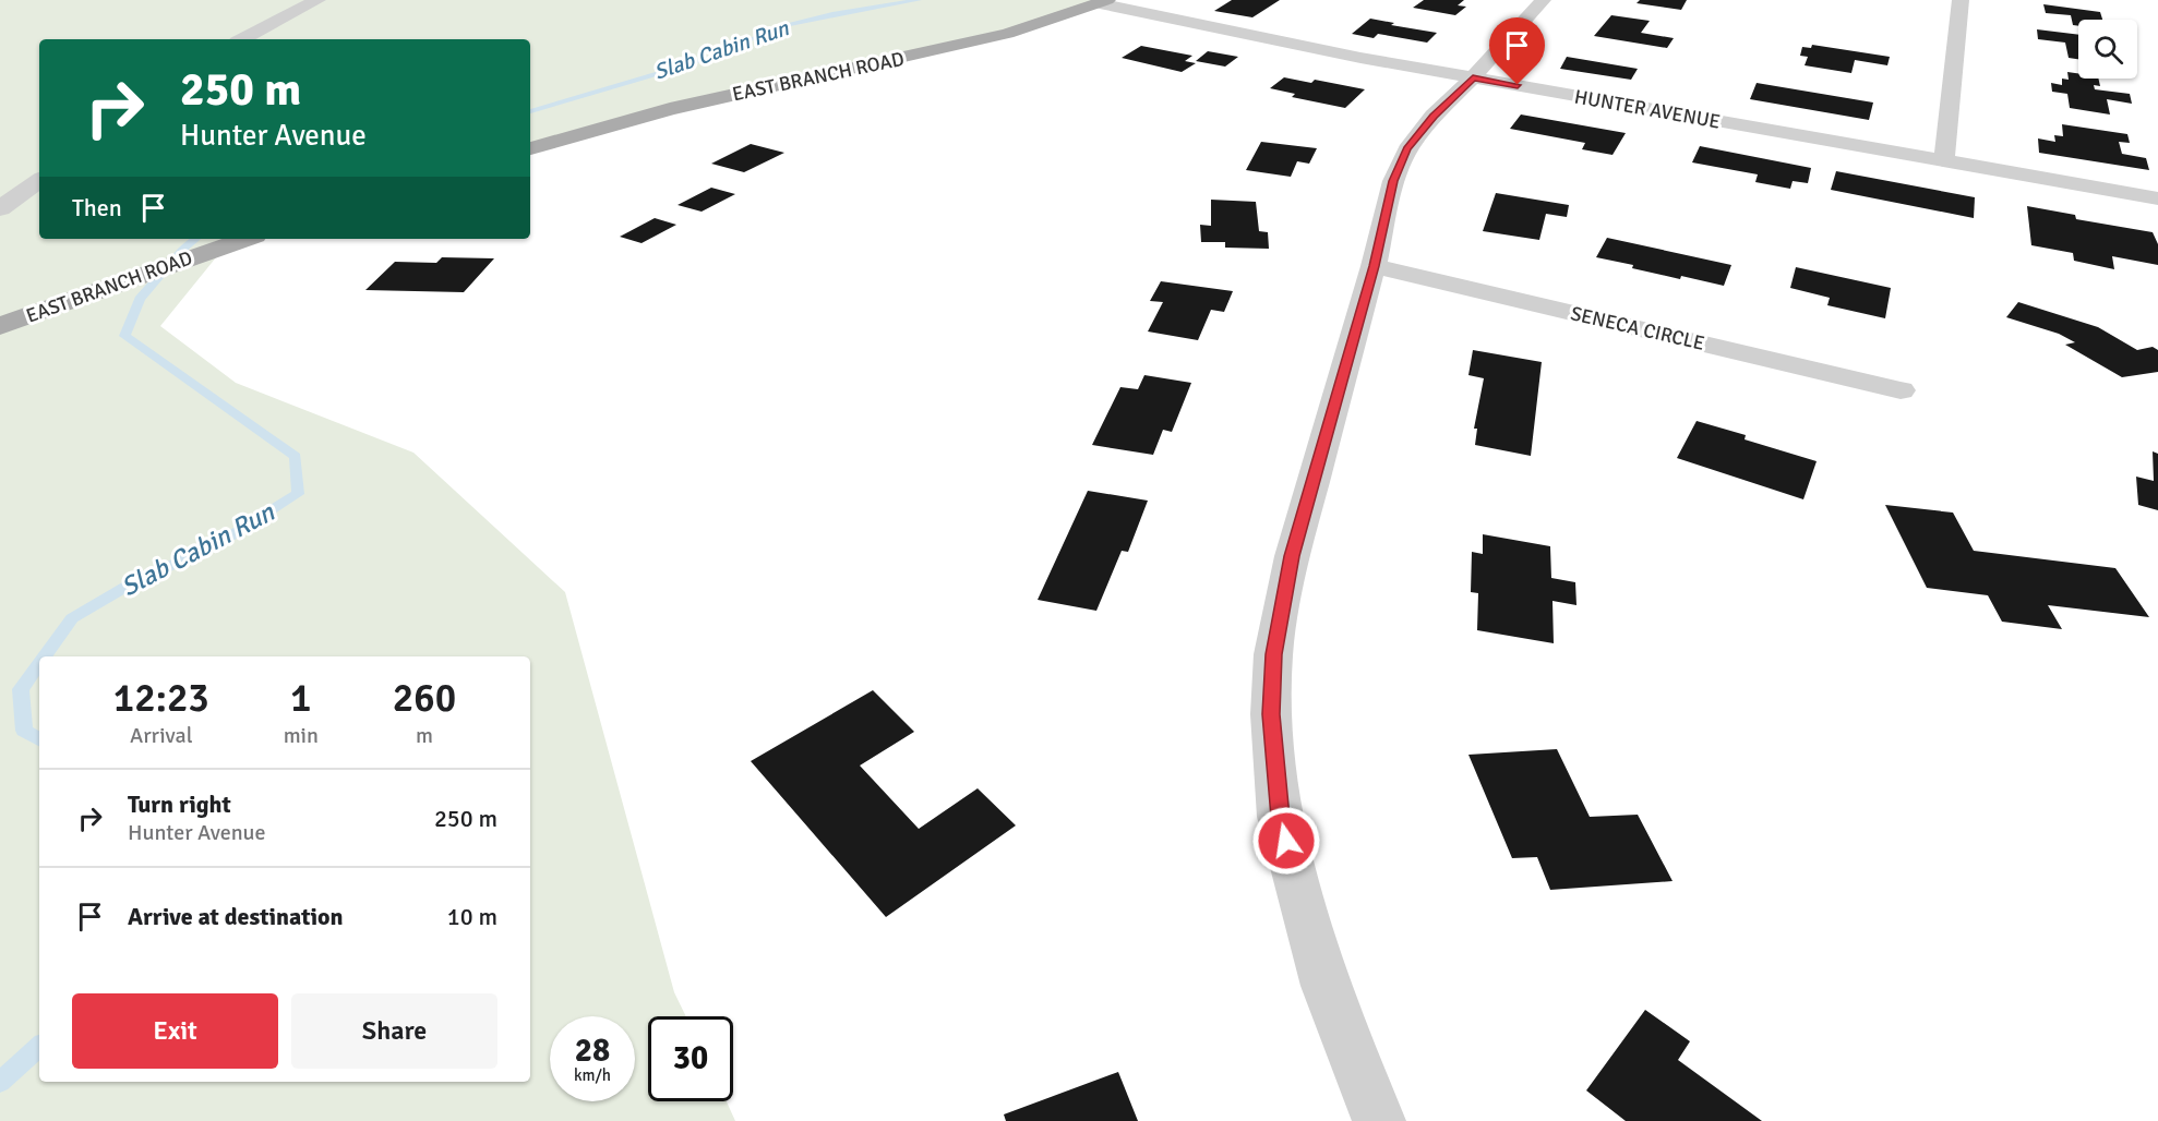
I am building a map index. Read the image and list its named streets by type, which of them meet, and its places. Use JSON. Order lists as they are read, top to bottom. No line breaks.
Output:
{"streets":{"main road":["EAST BRANCH ROAD"],"street":["HUNTER AVENUE","SENECA CIRCLE"]},"crossings":[["EAST BRANCH ROAD","HUNTER AVENUE"]],"water":["Slab Cabin Run"],"page":{"turn":["250 m","Hunter Avenue"],"then":"Then","eta":["12:23","Arrival","1","min","260","m"],"list":[{"name":"Turn right","note":"Hunter Avenue","value":"250 m"},{"name":"Arrive at destination","value":"10 m"}],"buttons":["Exit","Share"],"speed":"28 km/h","limit":"30"}}
